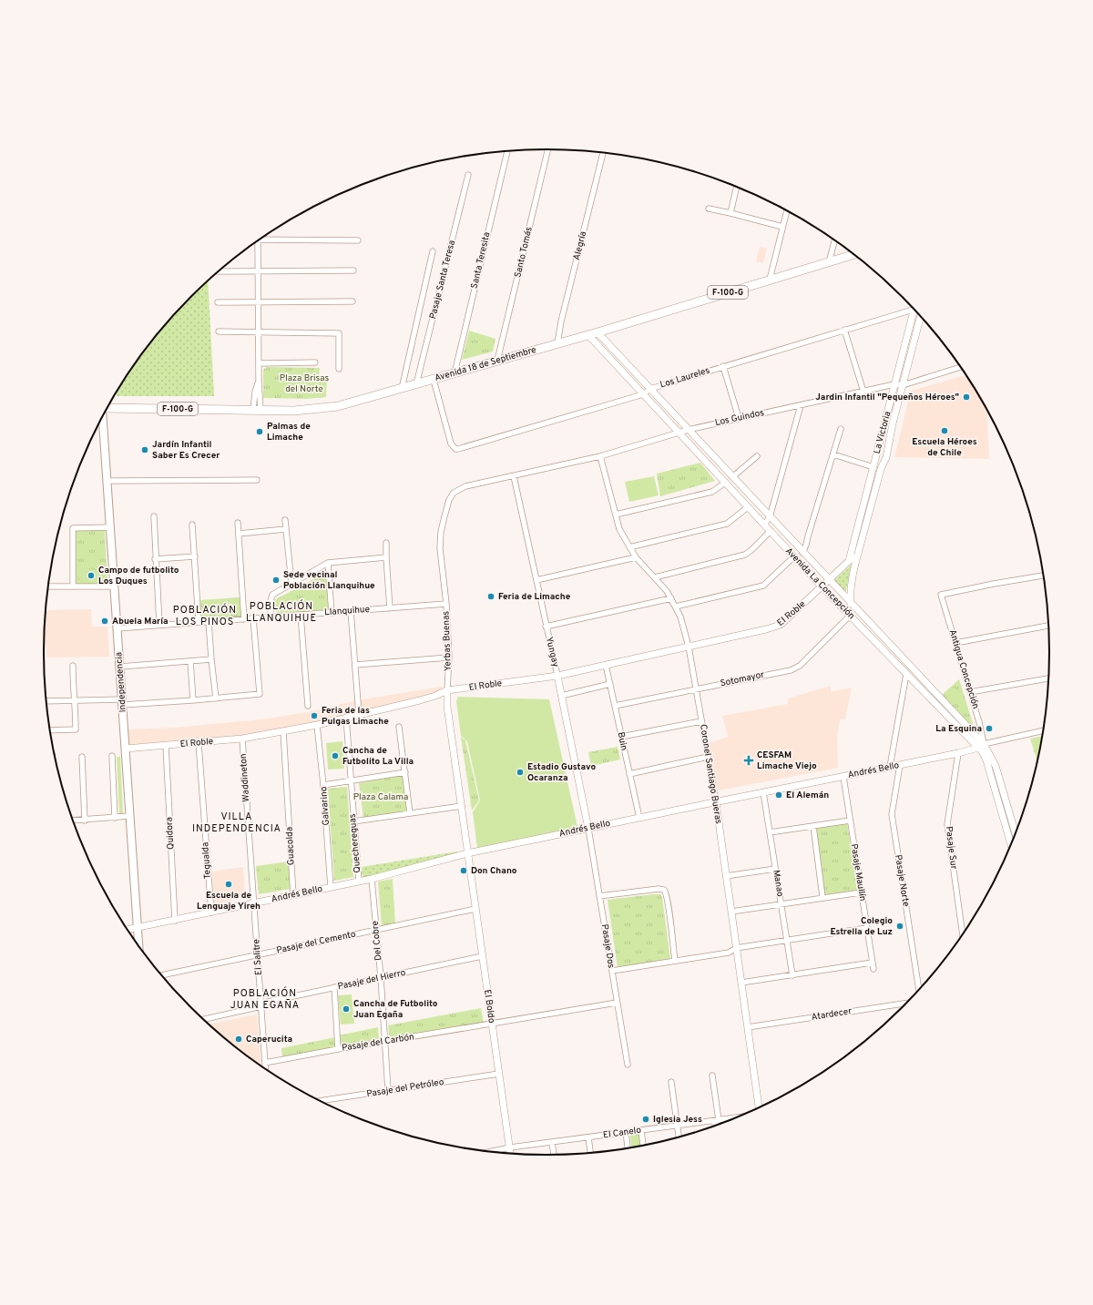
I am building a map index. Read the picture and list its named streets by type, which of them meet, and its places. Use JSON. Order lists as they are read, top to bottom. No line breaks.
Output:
{"streets":{"main road":["F-100-G","Avenida 18 de Septiembre","Independencia"],"street":["Alegría","Santo Tomás","Santa Teresita","Pasaje Santa Teresa","Los Laureles","Los Guindos","La Victoria","Avenida La Concepción","Llanquihue","El Roble","Yerbas Buenas","Yungay","Antigua Concepción","Sotomayor","Buin","Andrés Bello","Coronel Santiago Bueras","Waddineton","Galvarino","Quidora","Quechereguas","Guacolda","Pasaje Sur","Tegualda","Pasaje Maullín","Pasaje Norte","Manao","Del Cobre","Pasaje del Cemento","Pasaje Dos","El Salitre","Pasaje del Hierro","El Boldo","Atardecer","Pasaje del Carbón","Pasaje del Petróleo","El Canelo"]},"crossings":[["Alegría","Avenida 18 de Septiembre"],["Santo Tomás","Avenida 18 de Septiembre"],["Santa Teresita","Avenida 18 de Septiembre"],["Pasaje Santa Teresa","Avenida 18 de Septiembre"],["Avenida 18 de Septiembre","Los Laureles"],["Avenida 18 de Septiembre","Avenida La Concepción"],["Los Laureles","Avenida La Concepción"],["Los Guindos","La Victoria"],["Los Guindos","Avenida La Concepción"],["Los Guindos","Yerbas Buenas"],["Los Guindos","Yungay"],["Los Guindos","Coronel Santiago Bueras"],["La Victoria","Avenida La Concepción"],["Avenida La Concepción","El Roble"],["Avenida La Concepción","Antigua Concepción"],["Avenida La Concepción","Sotomayor"],["Avenida La Concepción","Andrés Bello"],["Llanquihue","Yerbas Buenas"],["Llanquihue","Independencia"],["El Roble","Yerbas Buenas"],["El Roble","Yungay"],["El Roble","Independencia"],["El Roble","Buin"],["El Roble","Coronel Santiago Bueras"],["El Roble","Waddineton"],["El Roble","Galvarino"],["El Roble","Quidora"],["El Roble","Quechereguas"],["El Roble","Guacolda"],["El Roble","Tegualda"],["Yerbas Buenas","Yungay"],["Yerbas Buenas","Andrés Bello"],["Yerbas Buenas","El Boldo"],["Yungay","Andrés Bello"],["Yungay","Pasaje Dos"],["Antigua Concepción","Andrés Bello"],["Sotomayor","Buin"],["Sotomayor","Coronel Santiago Bueras"],["Independencia","Andrés Bello"],["Buin","Andrés Bello"],["Andrés Bello","Coronel Santiago Bueras"],["Andrés Bello","Waddineton"],["Andrés Bello","Galvarino"],["Andrés Bello","Quidora"],["Andrés Bello","Quechereguas"],["Andrés Bello","Guacolda"],["Andrés Bello","Pasaje Sur"],["Andrés Bello","Tegualda"],["Andrés Bello","Pasaje Maullín"],["Andrés Bello","Pasaje Norte"],["Andrés Bello","Manao"],["Andrés Bello","Del Cobre"],["Andrés Bello","Pasaje Dos"],["Andrés Bello","El Salitre"],["Andrés Bello","El Boldo"],["Coronel Santiago Bueras","Atardecer"],["Waddineton","El Salitre"],["Del Cobre","Pasaje del Cemento"],["Del Cobre","Pasaje del Hierro"],["Del Cobre","Pasaje del Carbón"],["Del Cobre","Pasaje del Petróleo"],["Pasaje del Cemento","El Salitre"],["Pasaje del Cemento","El Boldo"],["Pasaje Dos","Pasaje del Carbón"],["El Salitre","Pasaje del Hierro"],["El Salitre","Pasaje del Carbón"],["Pasaje del Hierro","El Boldo"],["El Boldo","Pasaje del Carbón"],["El Boldo","Pasaje del Petróleo"],["El Boldo","El Canelo"]],"districts":["POBLACIÓN LLANQUIHUE","POBLACIÓN LOS PINOS","VILLA INDEPENDENCIA","POBLACIÓN JUAN EGAÑA"],"parks":["Plaza Brisas del Norte","Plaza Calama"],"places":{"other":["Jardin Infantil \"Pequeños Héroes\"","Escuela Héroes de Chile","Palmas de Limache","Jardín Infantil Saber Es Crecer","Campo de futbolito Los Duques","Sede vecinal Población Llanquihue","Feria de Limache","Abuela María","Feria de las Pulgas Limache","La Esquina","Cancha de Futbolito La Villa","Estadio Gustavo Ocaranza","El Alemán","Don Chano","Escuela de Lenguaje Yireh","Colegio Estrella de Luz","Cancha de Futbolito Juan Egaña","Caperucita","Iglesia Jess"],"health":["CESFAM Limache Viejo"]}}
